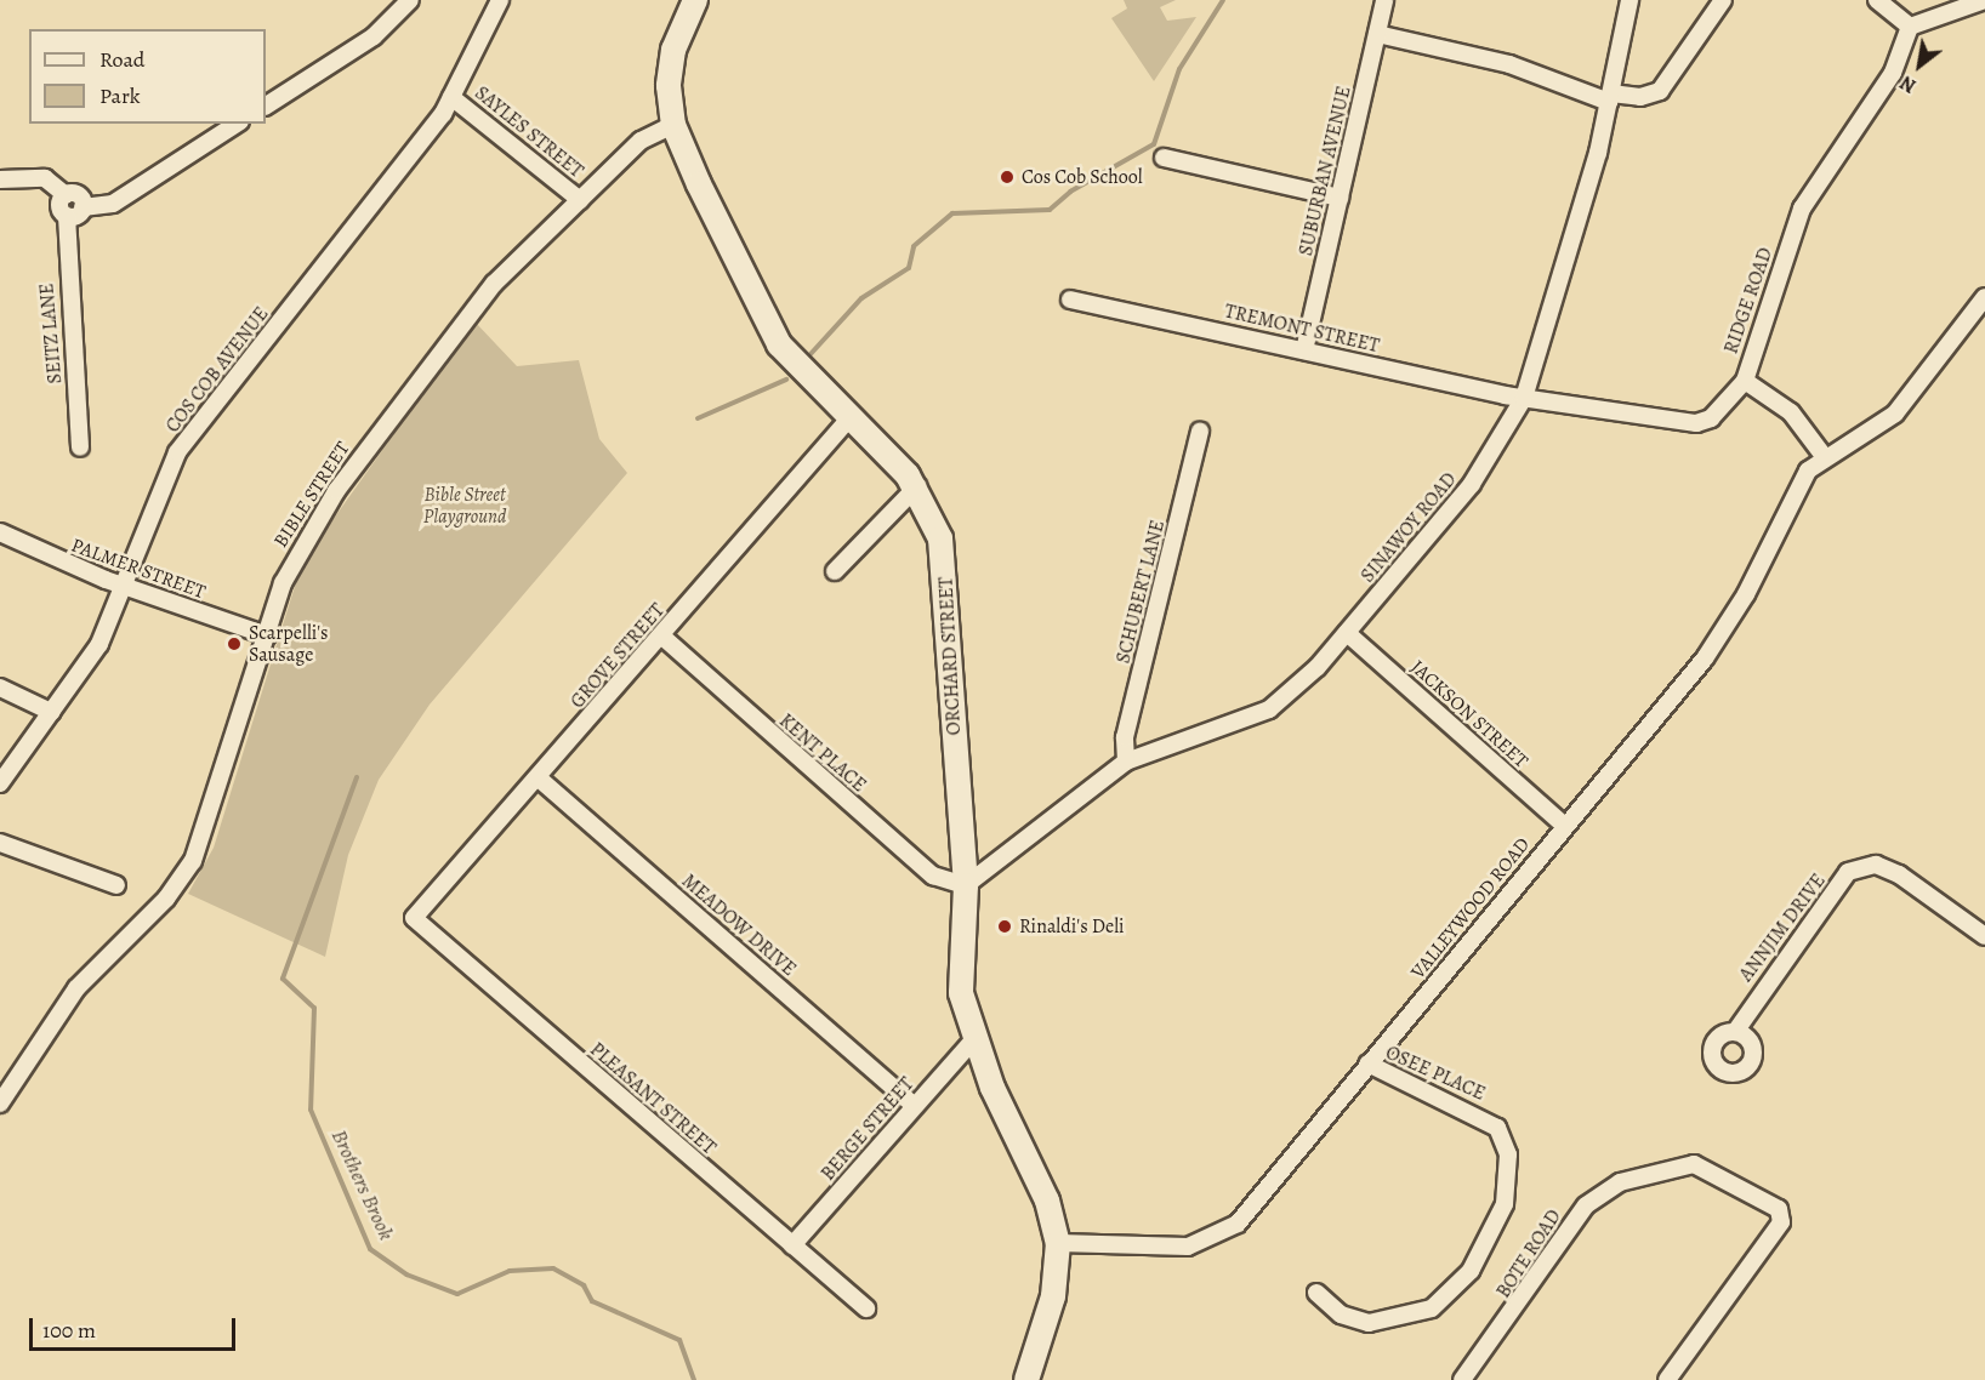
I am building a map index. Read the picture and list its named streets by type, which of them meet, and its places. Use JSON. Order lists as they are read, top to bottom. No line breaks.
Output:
{"streets":{"street":["SAYLES STREET","SUBURBAN AVENUE","RIDGE ROAD","TREMONT STREET","SEITZ LANE","COS COB AVENUE","BIBLE STREET","SINAWOY ROAD","PALMER STREET","SCHUBERT LANE","GROVE STREET","ORCHARD STREET","JACKSON STREET","KENT PLACE","VALLEYWOOD ROAD","MEADOW DRIVE","ANNJIM DRIVE","OSEE PLACE","PLEASANT STREET","BERGE STREET","BOTE ROAD"]},"crossings":[["SAYLES STREET","COS COB AVENUE"],["SAYLES STREET","BIBLE STREET"],["SUBURBAN AVENUE","TREMONT STREET"],["RIDGE ROAD","TREMONT STREET"],["RIDGE ROAD","SINAWOY ROAD"],["TREMONT STREET","SINAWOY ROAD"],["COS COB AVENUE","PALMER STREET"],["BIBLE STREET","PALMER STREET"],["BIBLE STREET","ORCHARD STREET"],["SINAWOY ROAD","SCHUBERT LANE"],["SINAWOY ROAD","ORCHARD STREET"],["SINAWOY ROAD","JACKSON STREET"],["SINAWOY ROAD","KENT PLACE"],["GROVE STREET","ORCHARD STREET"],["GROVE STREET","KENT PLACE"],["GROVE STREET","MEADOW DRIVE"],["GROVE STREET","PLEASANT STREET"],["ORCHARD STREET","KENT PLACE"],["ORCHARD STREET","VALLEYWOOD ROAD"],["ORCHARD STREET","BERGE STREET"],["JACKSON STREET","VALLEYWOOD ROAD"],["VALLEYWOOD ROAD","OSEE PLACE"],["MEADOW DRIVE","BERGE STREET"],["PLEASANT STREET","BERGE STREET"]],"water":["Brothers Brook"],"parks":["Bible Street Playground"],"places":["Cos Cob School","Scarpelli's Sausage","Rinaldi's Deli"],"legend":["Road","Park"],"scale_bar":"100 m","north":"bottom left"}
